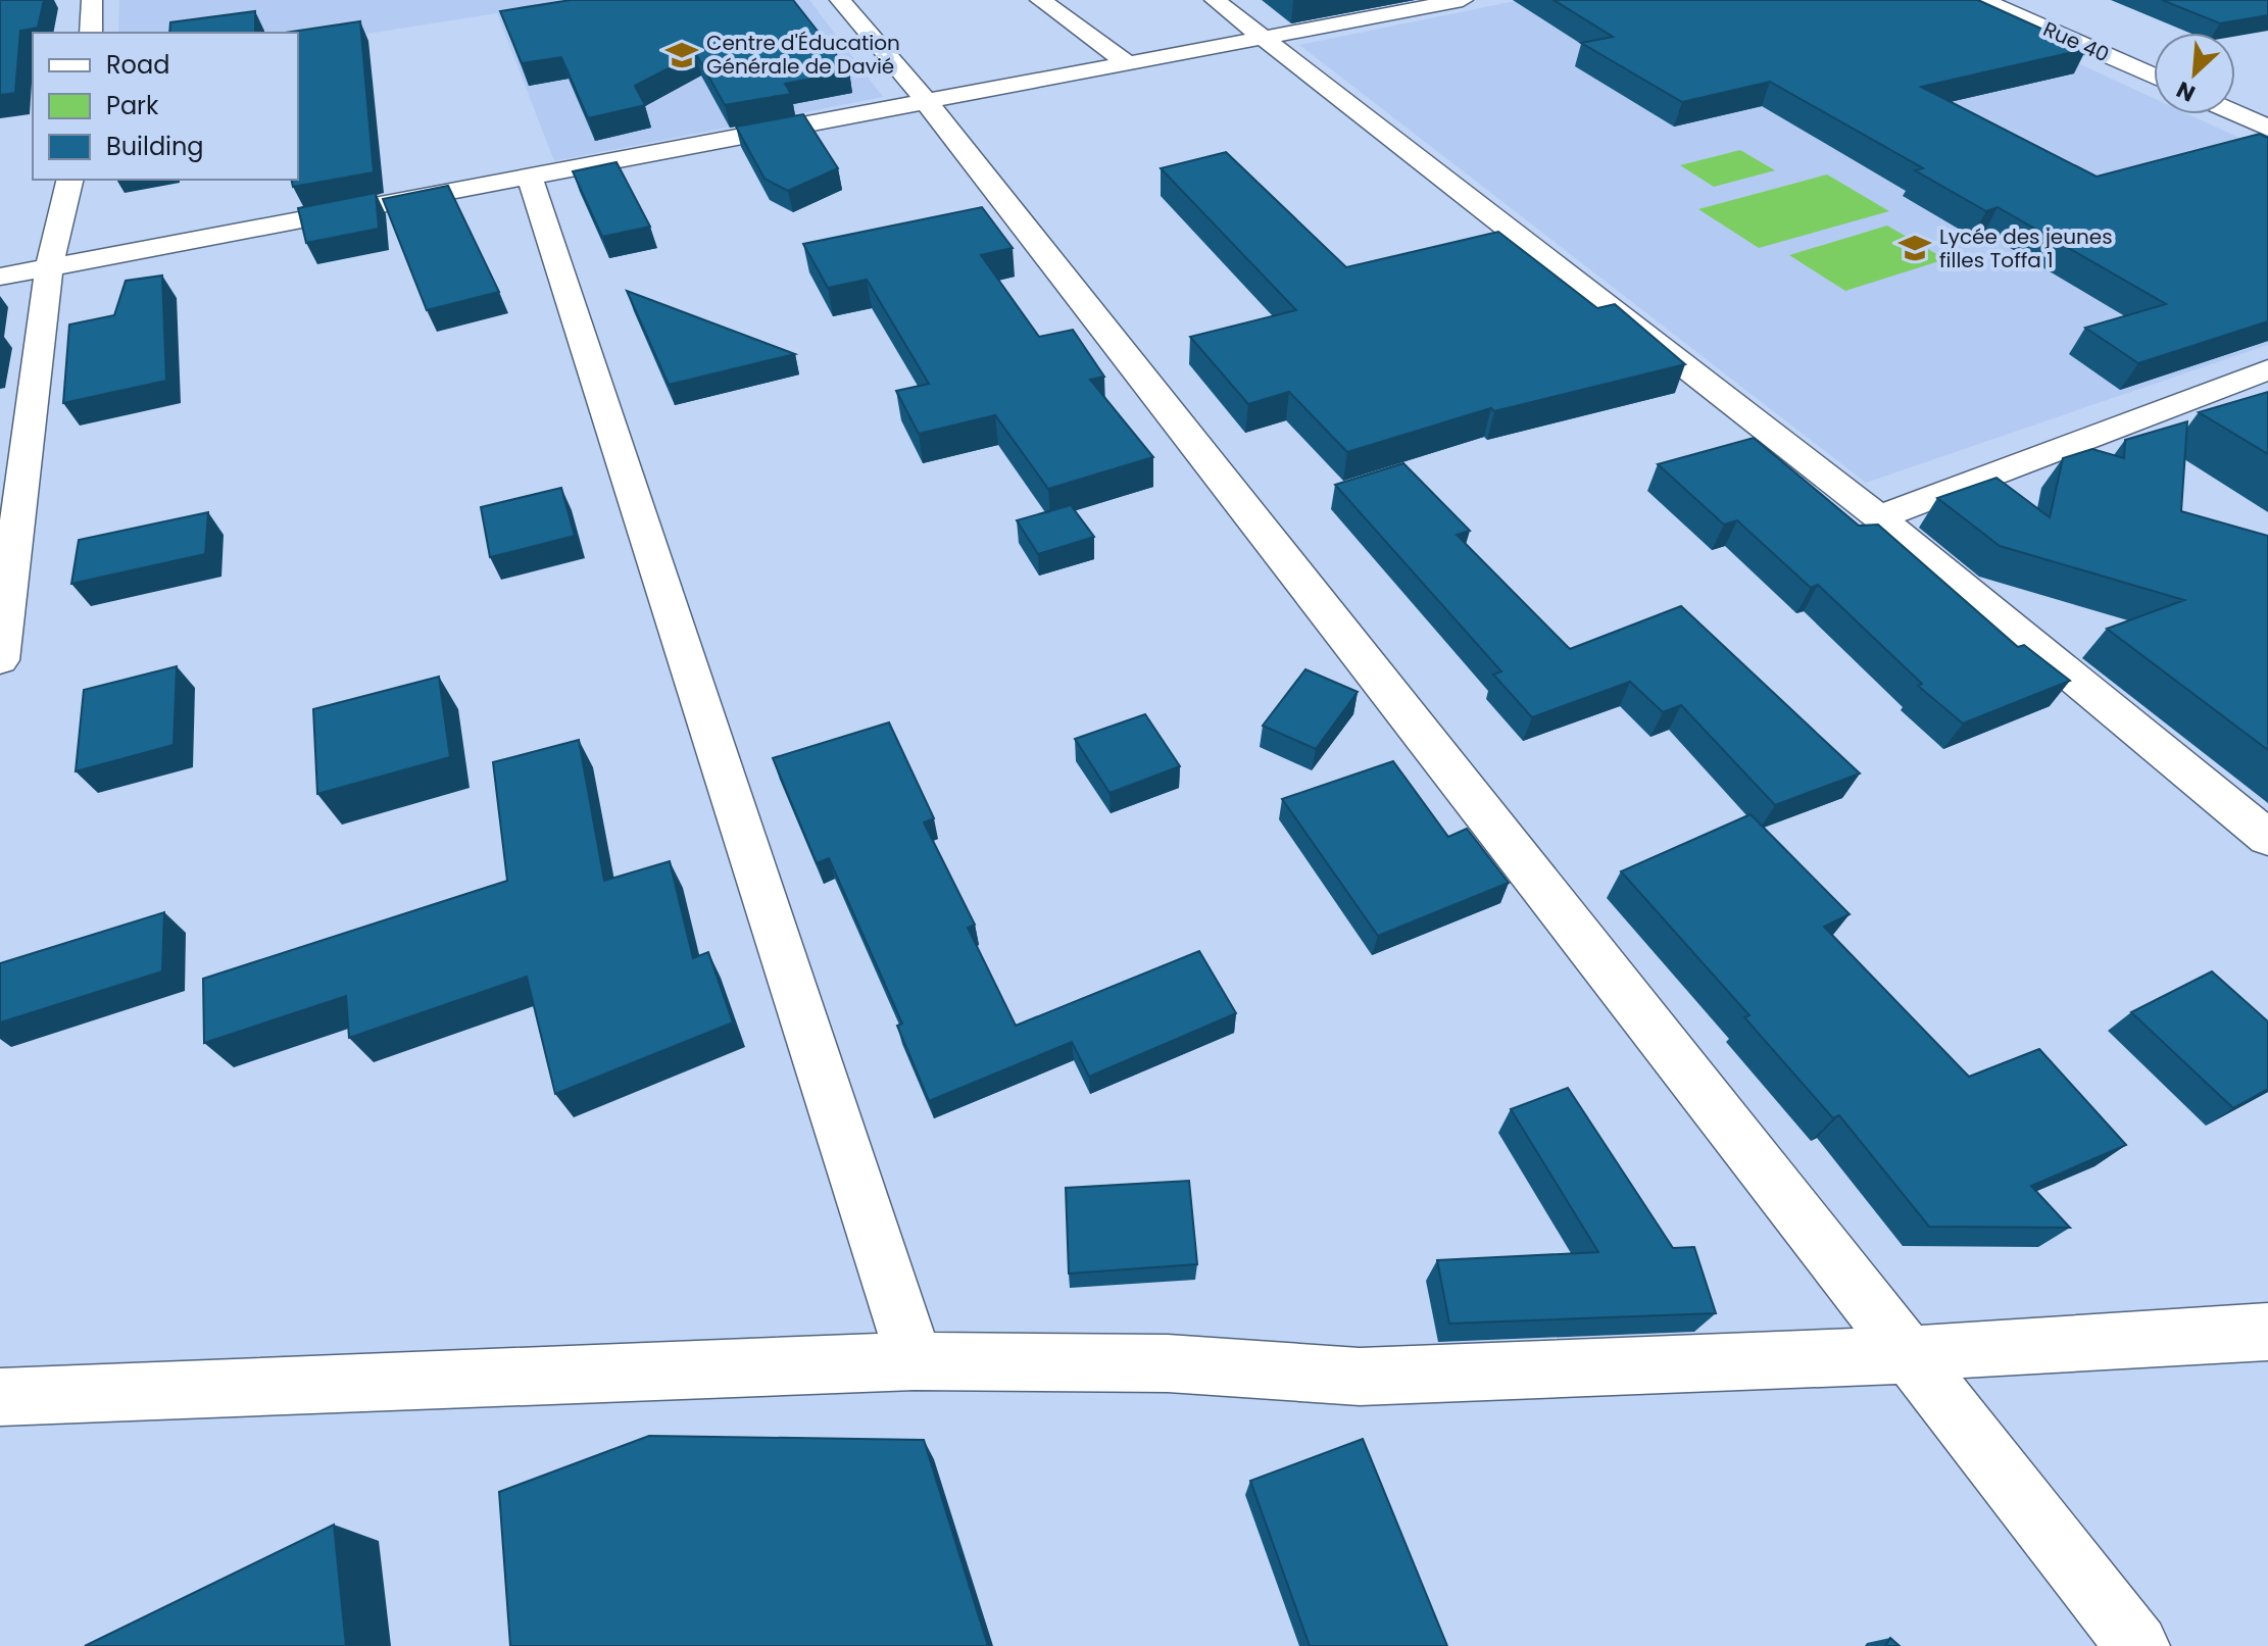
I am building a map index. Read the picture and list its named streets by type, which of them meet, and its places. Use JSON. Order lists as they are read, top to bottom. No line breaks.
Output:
{"streets":{"main road":["Rue 40"]},"places":{"school or university":["Centre d'Éducation Générale de Davié","Lycée des jeunes filles Toffa 1"]},"legend":["Road","Park","Building"],"north":"bottom left"}
